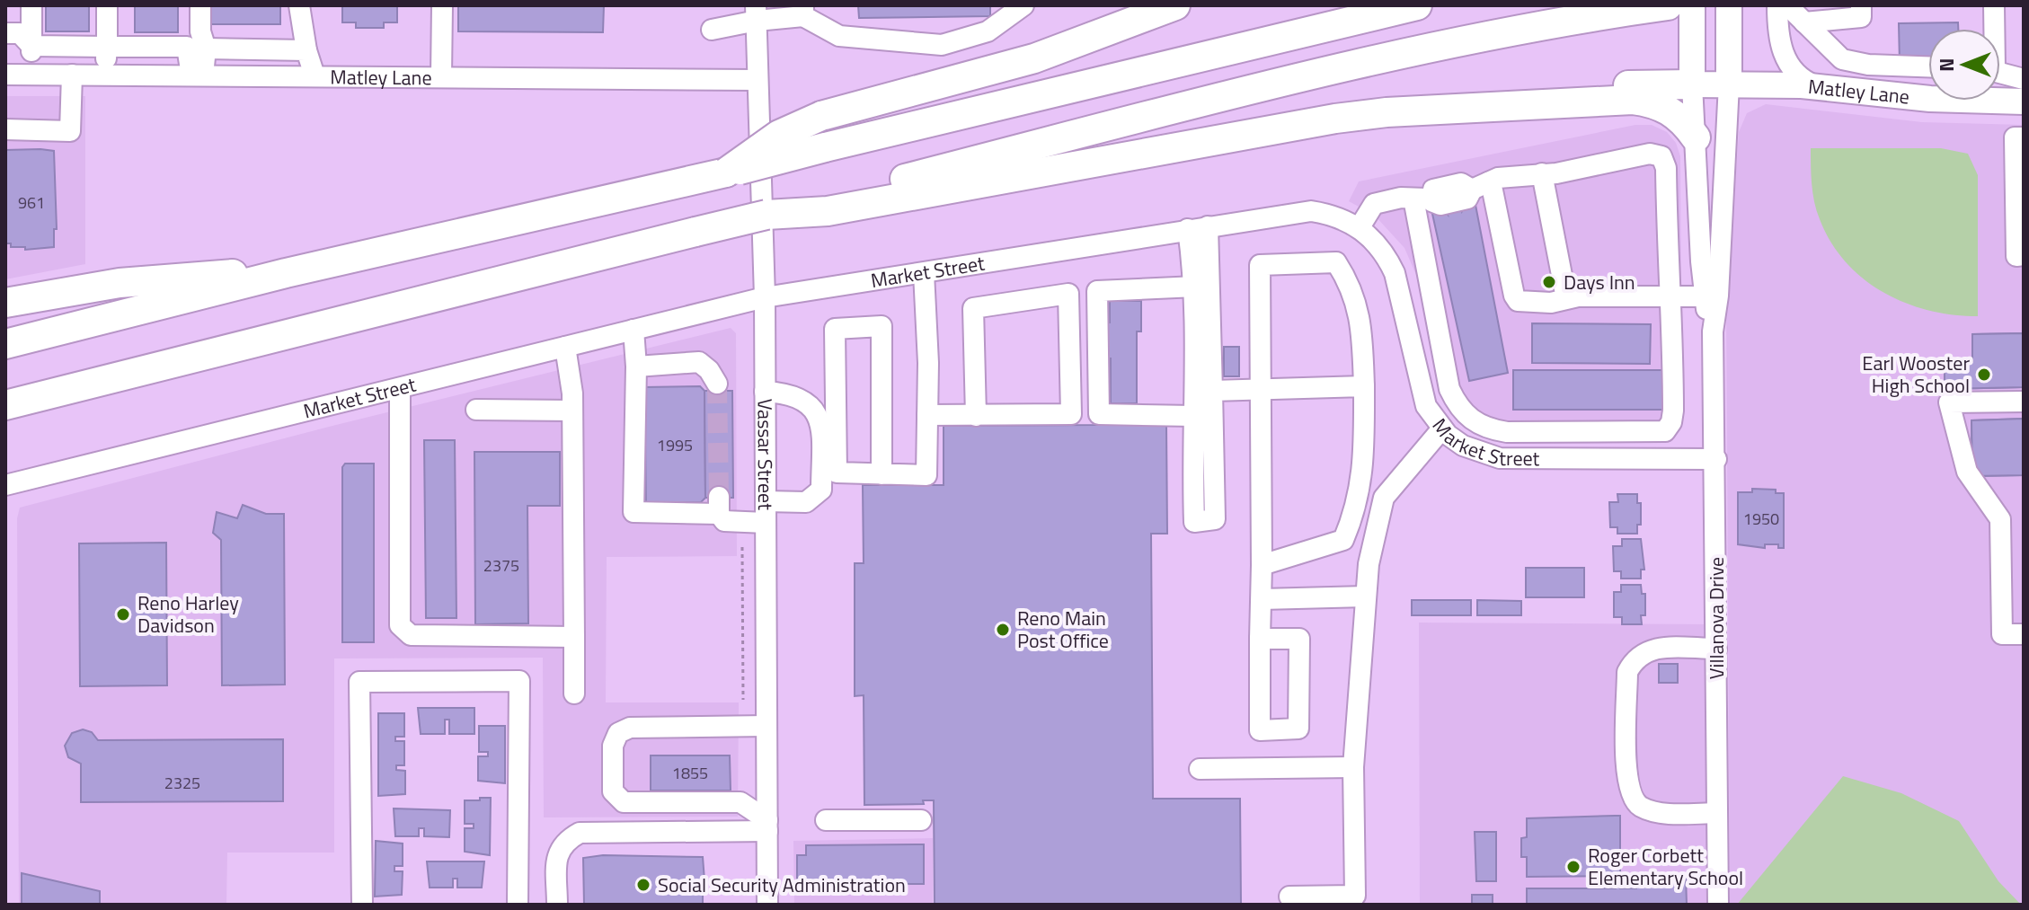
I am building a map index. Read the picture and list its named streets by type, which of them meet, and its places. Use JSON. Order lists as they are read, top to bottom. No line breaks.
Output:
{"streets":{"main road":["Matley Lane","Villanova Drive"],"street":["Market Street","Vassar Street"]},"crossings":[["Matley Lane","Vassar Street"],["Matley Lane","Villanova Drive"],["Market Street","Vassar Street"],["Market Street","Villanova Drive"]],"places":["Days Inn","Earl Wooster High School","Reno Harley Davidson","Reno Main Post Office","Roger Corbett Elementary School","Social Security Administration"],"house_numbers":["961","1995","1950","2375","1855","2325"],"north":"left"}
